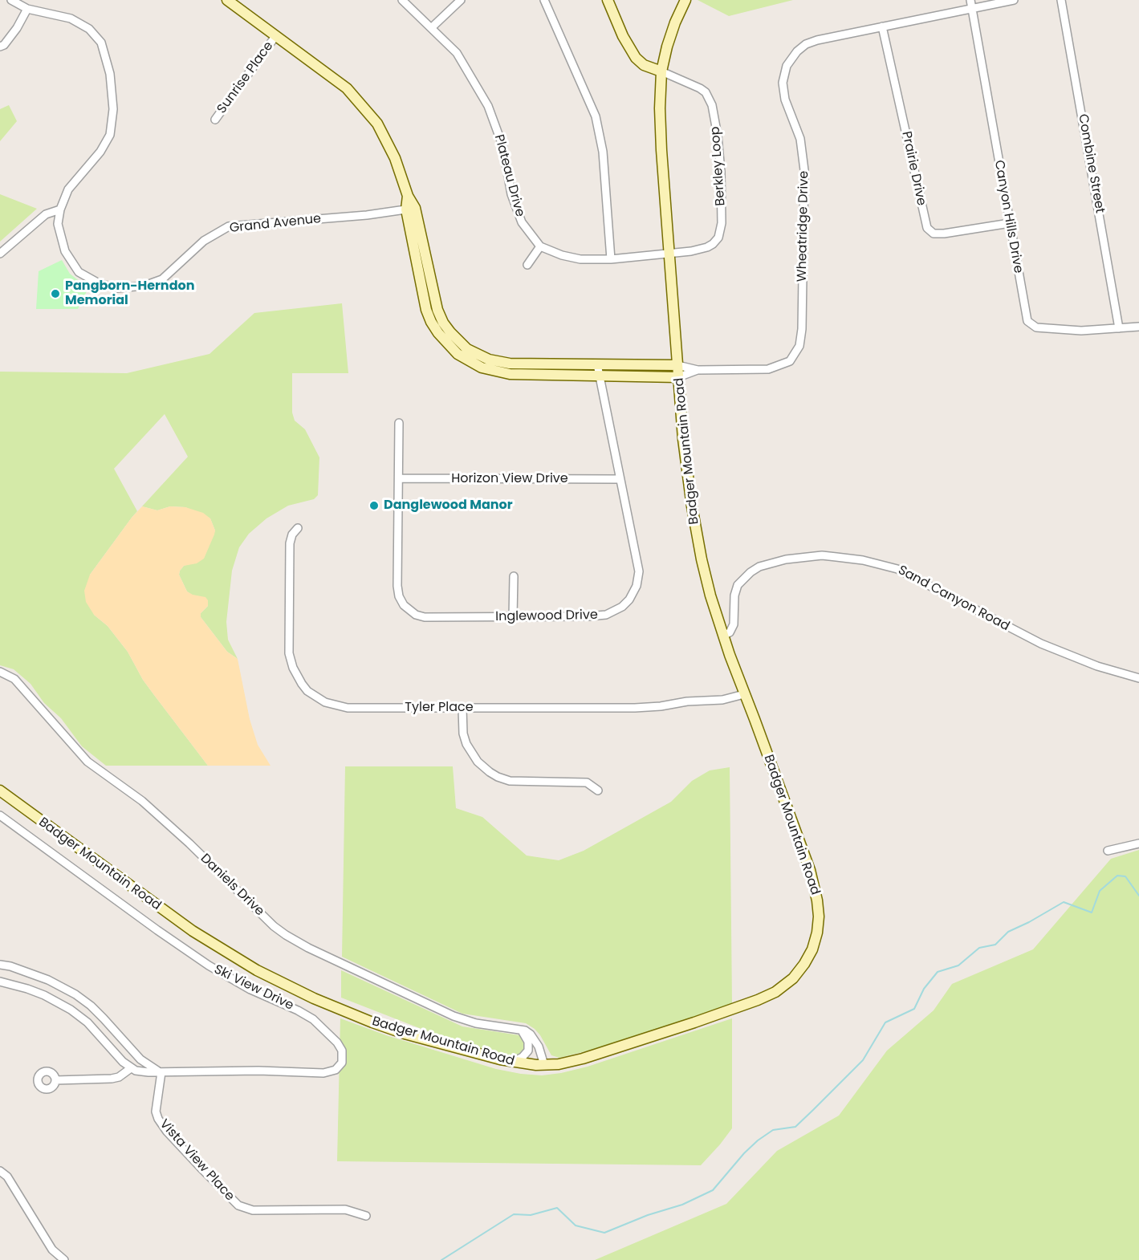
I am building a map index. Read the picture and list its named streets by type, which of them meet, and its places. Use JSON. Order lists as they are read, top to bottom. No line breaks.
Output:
{"streets":{"main road":["Badger Mountain Road"],"street":["Sunrise Place","Combine Street","Berkley Loop","Prairie Drive","Plateau Drive","Canyon Hills Drive","Grand Avenue","Wheatridge Drive","Horizon View Drive","Sand Canyon Road","Inglewood Drive","Tyler Place","Daniels Drive","Ski View Drive","Vista View Place"]},"crossings":[["Combine Street","Canyon Hills Drive"],["Berkley Loop","Badger Mountain Road"],["Prairie Drive","Canyon Hills Drive"],["Prairie Drive","Wheatridge Drive"],["Canyon Hills Drive","Wheatridge Drive"],["Wheatridge Drive","Badger Mountain Road"],["Badger Mountain Road","Sand Canyon Road"],["Badger Mountain Road","Tyler Place"],["Badger Mountain Road","Daniels Drive"],["Horizon View Drive","Inglewood Drive"],["Ski View Drive","Vista View Place"]],"places":["Pangborn-Herndon Memorial","Danglewood Manor"]}
